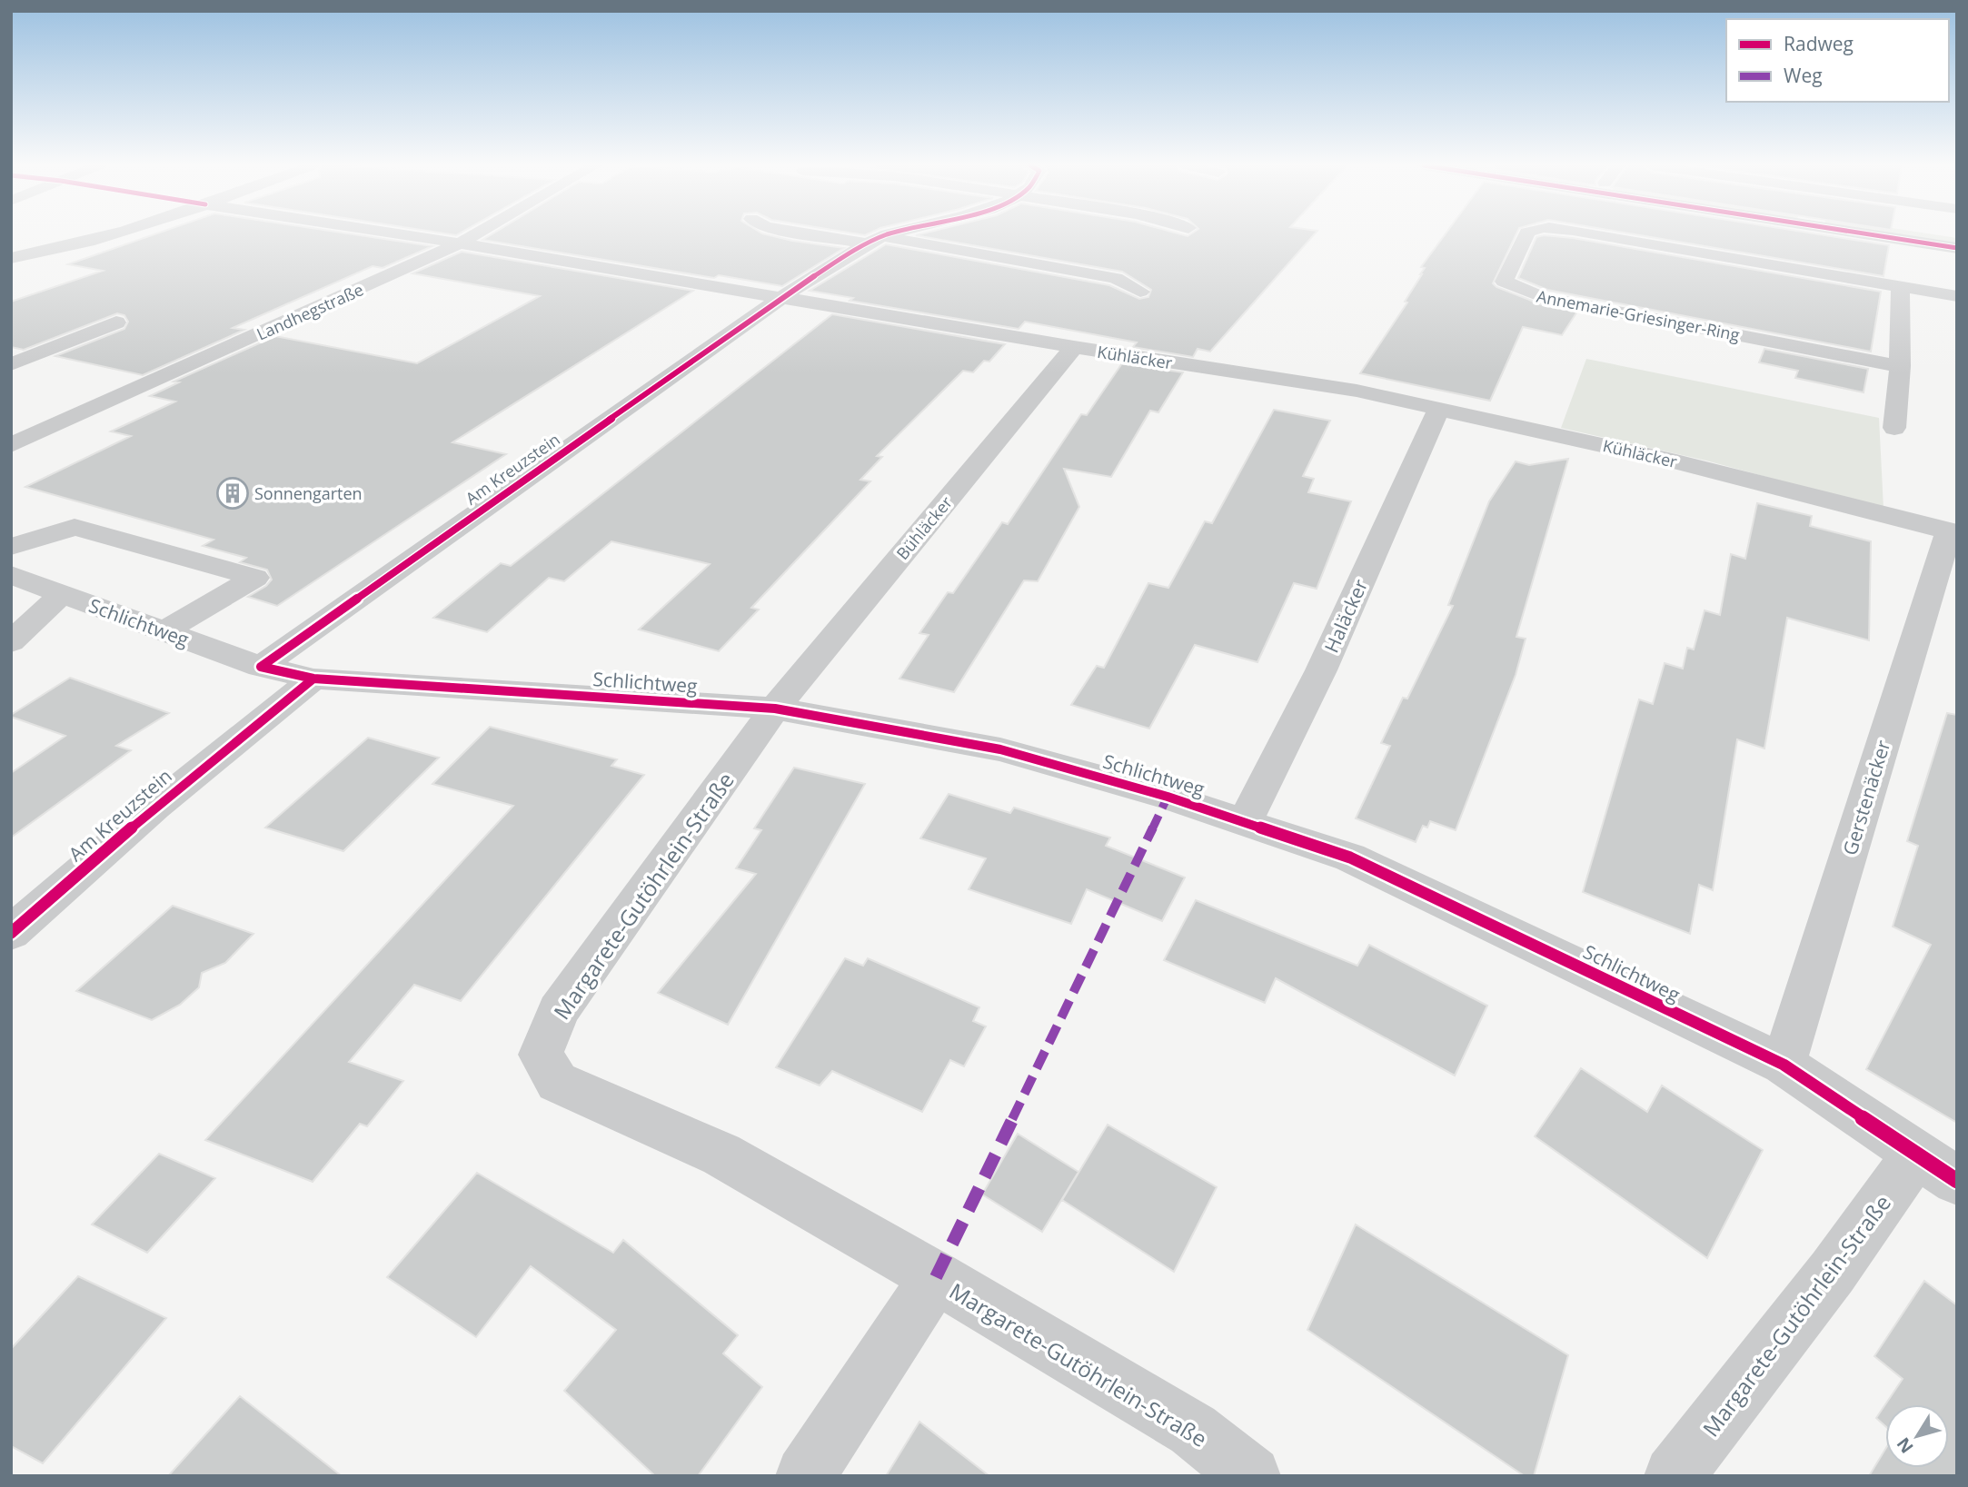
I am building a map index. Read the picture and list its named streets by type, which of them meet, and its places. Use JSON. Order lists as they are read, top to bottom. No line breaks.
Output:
{"streets":{"street":["Landhegstraße","Annemarie-Griesinger-Ring","Kühläcker","Am Kreuzstein","Bühläcker","Haläcker","Schlichtweg","Gerstenäcker","Margarete-Gutöhrlein-Straße"]},"crossings":[["Landhegstraße","Kühläcker"],["Kühläcker","Am Kreuzstein"],["Kühläcker","Bühläcker"],["Kühläcker","Haläcker"],["Kühläcker","Gerstenäcker"],["Am Kreuzstein","Schlichtweg"],["Bühläcker","Schlichtweg"],["Bühläcker","Margarete-Gutöhrlein-Straße"],["Haläcker","Schlichtweg"],["Schlichtweg","Gerstenäcker"],["Schlichtweg","Margarete-Gutöhrlein-Straße"]],"places":{"building":["Sonnengarten"]},"legend":["Radweg","Weg"],"north":"bottom left"}
